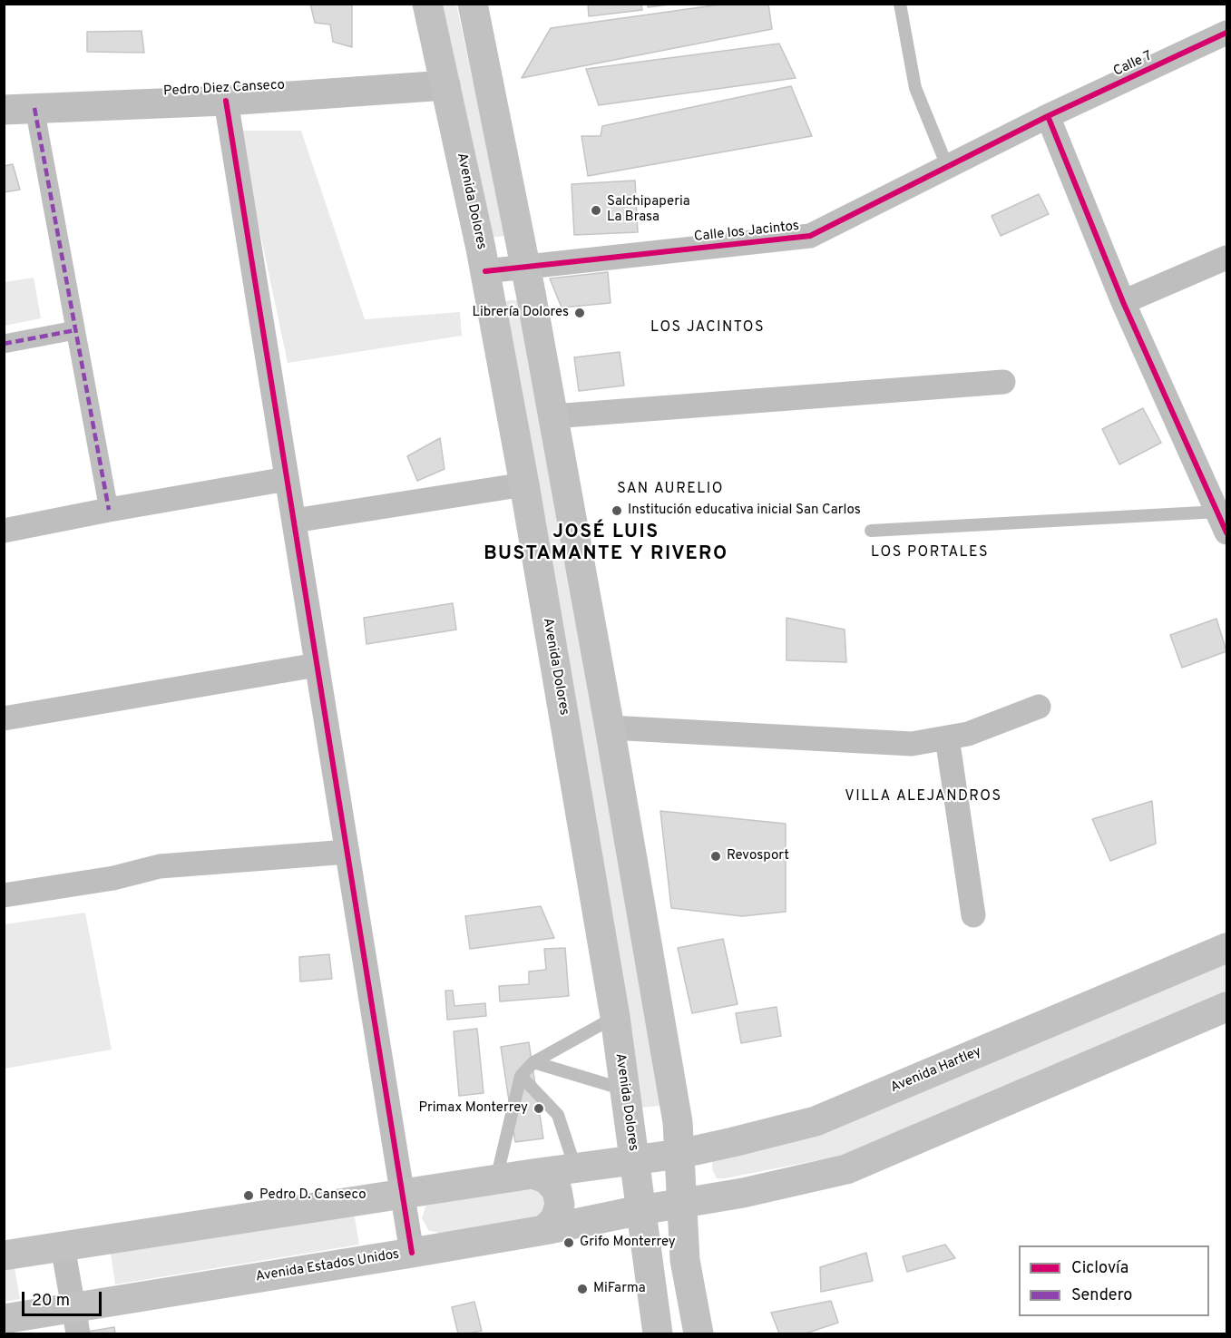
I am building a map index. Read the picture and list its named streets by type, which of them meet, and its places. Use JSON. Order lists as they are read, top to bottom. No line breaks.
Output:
{"streets":{"main road":["Avenida Dolores","Avenida Hartley","Avenida Estados Unidos"],"street":["Calle 7","Pedro Diez Canseco","Calle los Jacintos"]},"crossings":[["Calle 7","Calle los Jacintos"],["Pedro Diez Canseco","Avenida Dolores"],["Avenida Dolores","Calle los Jacintos"],["Avenida Dolores","Avenida Hartley"],["Avenida Dolores","Avenida Estados Unidos"]],"districts":["LOS JACINTOS","SAN AURELIO","JOSÉ LUIS BUSTAMANTE Y RIVERO","LOS PORTALES","VILLA ALEJANDROS"],"places":["Salchipaperia La Brasa","Librería Dolores","Institución educativa inicial San Carlos","Revosport","Primax Monterrey","Pedro D. Canseco","Grifo Monterrey","MiFarma"],"legend":["Ciclovía","Sendero"],"scale_bar":"20 m"}
